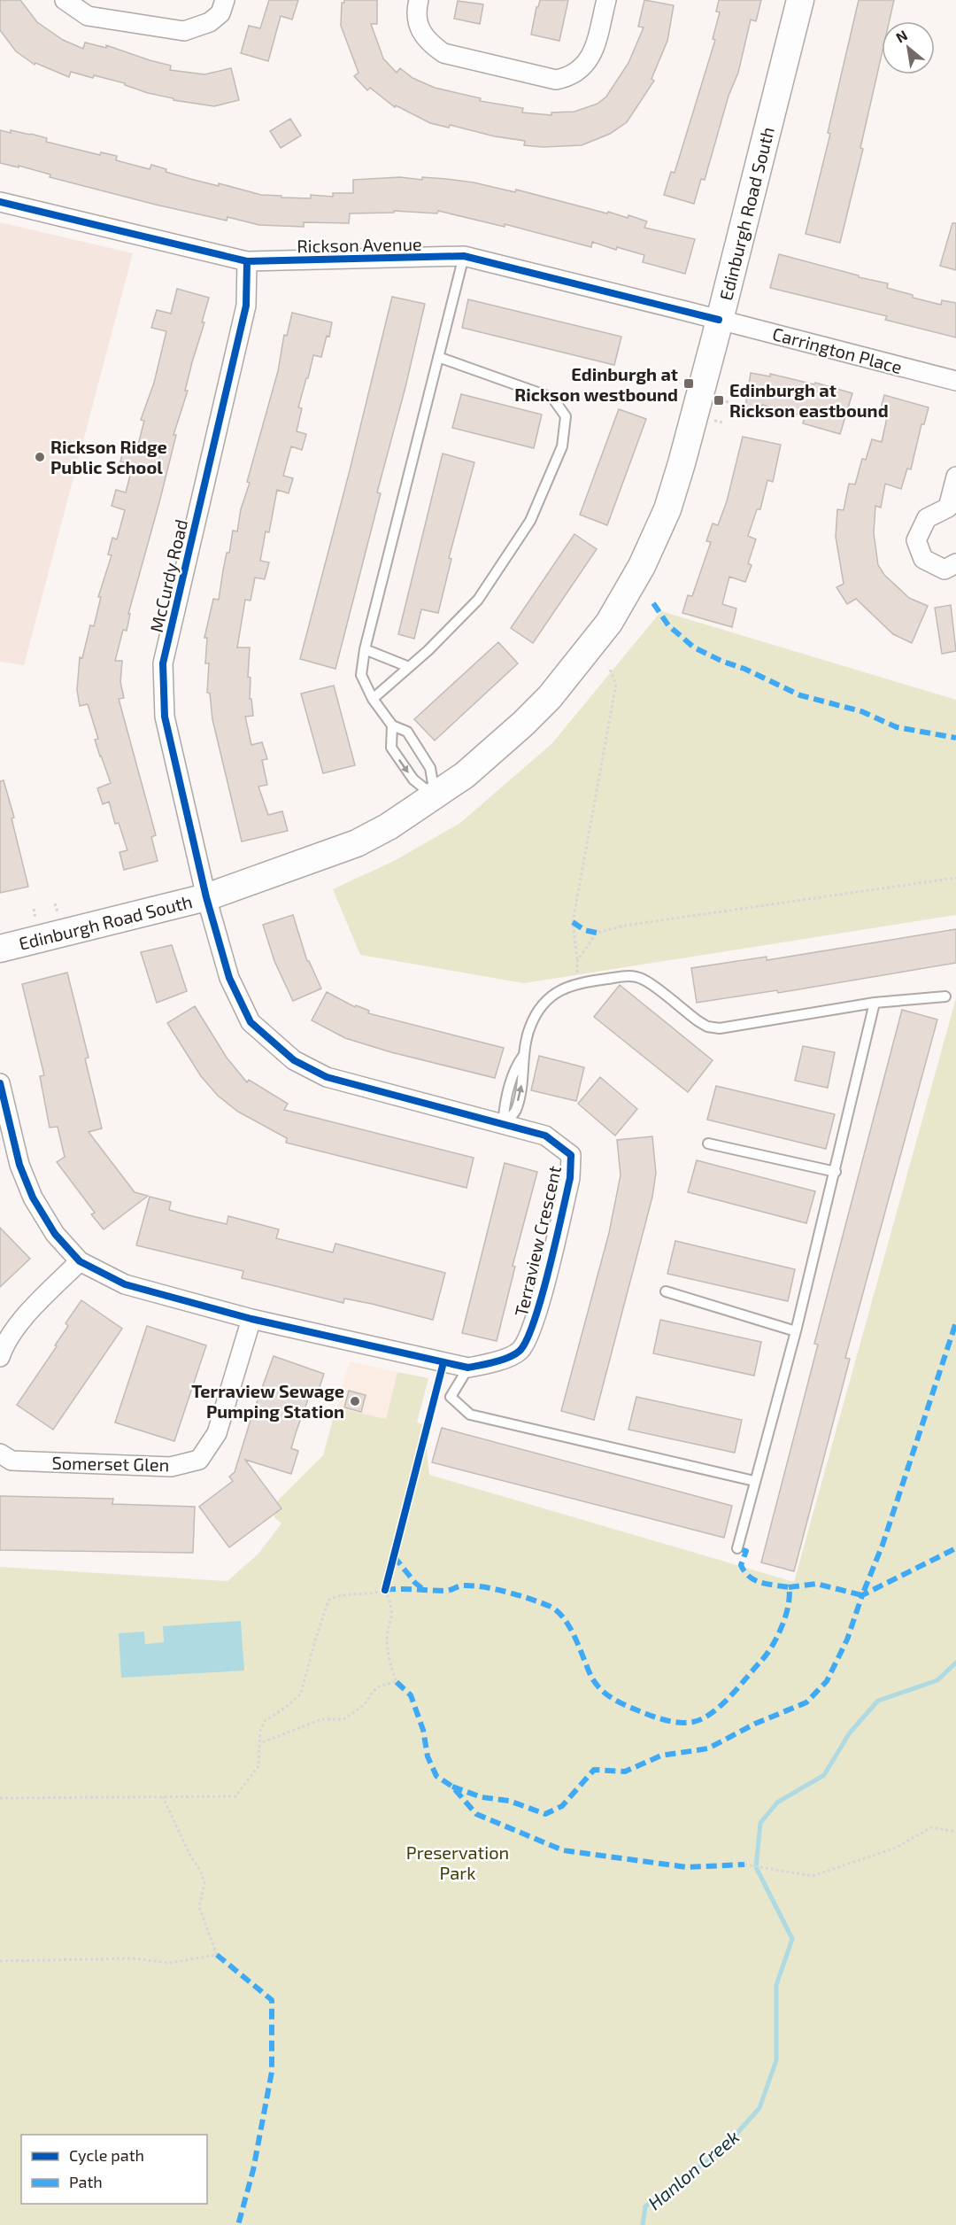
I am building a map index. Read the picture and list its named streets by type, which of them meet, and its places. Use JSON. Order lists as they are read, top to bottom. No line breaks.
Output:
{"streets":{"main road":["Edinburgh Road South"],"street":["Rickson Avenue","Carrington Place","McCurdy Road","Terraview Crescent","Somerset Glen"]},"crossings":[["Edinburgh Road South","Rickson Avenue"],["Edinburgh Road South","Carrington Place"],["Edinburgh Road South","McCurdy Road"],["Edinburgh Road South","Terraview Crescent"],["Rickson Avenue","Carrington Place"],["Rickson Avenue","McCurdy Road"],["McCurdy Road","Terraview Crescent"],["Terraview Crescent","Somerset Glen"]],"water":["Hanlon Creek"],"parks":["Preservation Park"],"places":{"transit":["Edinburgh at Rickson westbound","Edinburgh at Rickson eastbound"],"other":["Rickson Ridge Public School","Terraview Sewage Pumping Station"]},"legend":["Cycle path","Path"],"north":"top left"}
